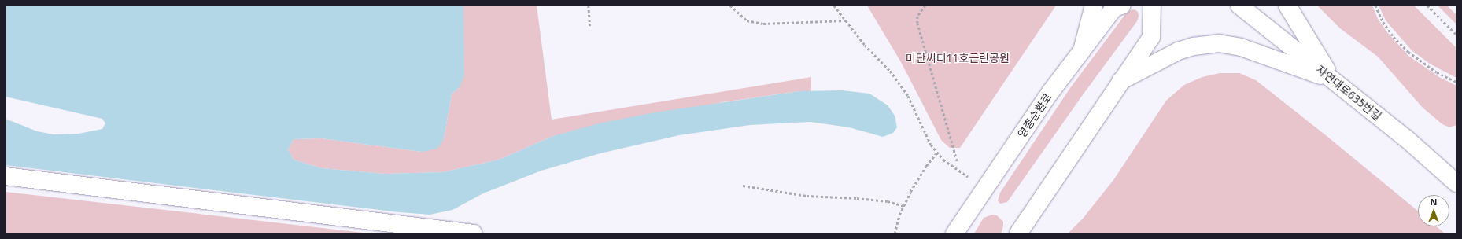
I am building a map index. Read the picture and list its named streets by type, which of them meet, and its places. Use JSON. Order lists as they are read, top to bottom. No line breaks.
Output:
{"streets":{"street":["자연대로635번길","영종순환로"]},"parks":["미단씨티11호근린공원"],"north":"top"}
